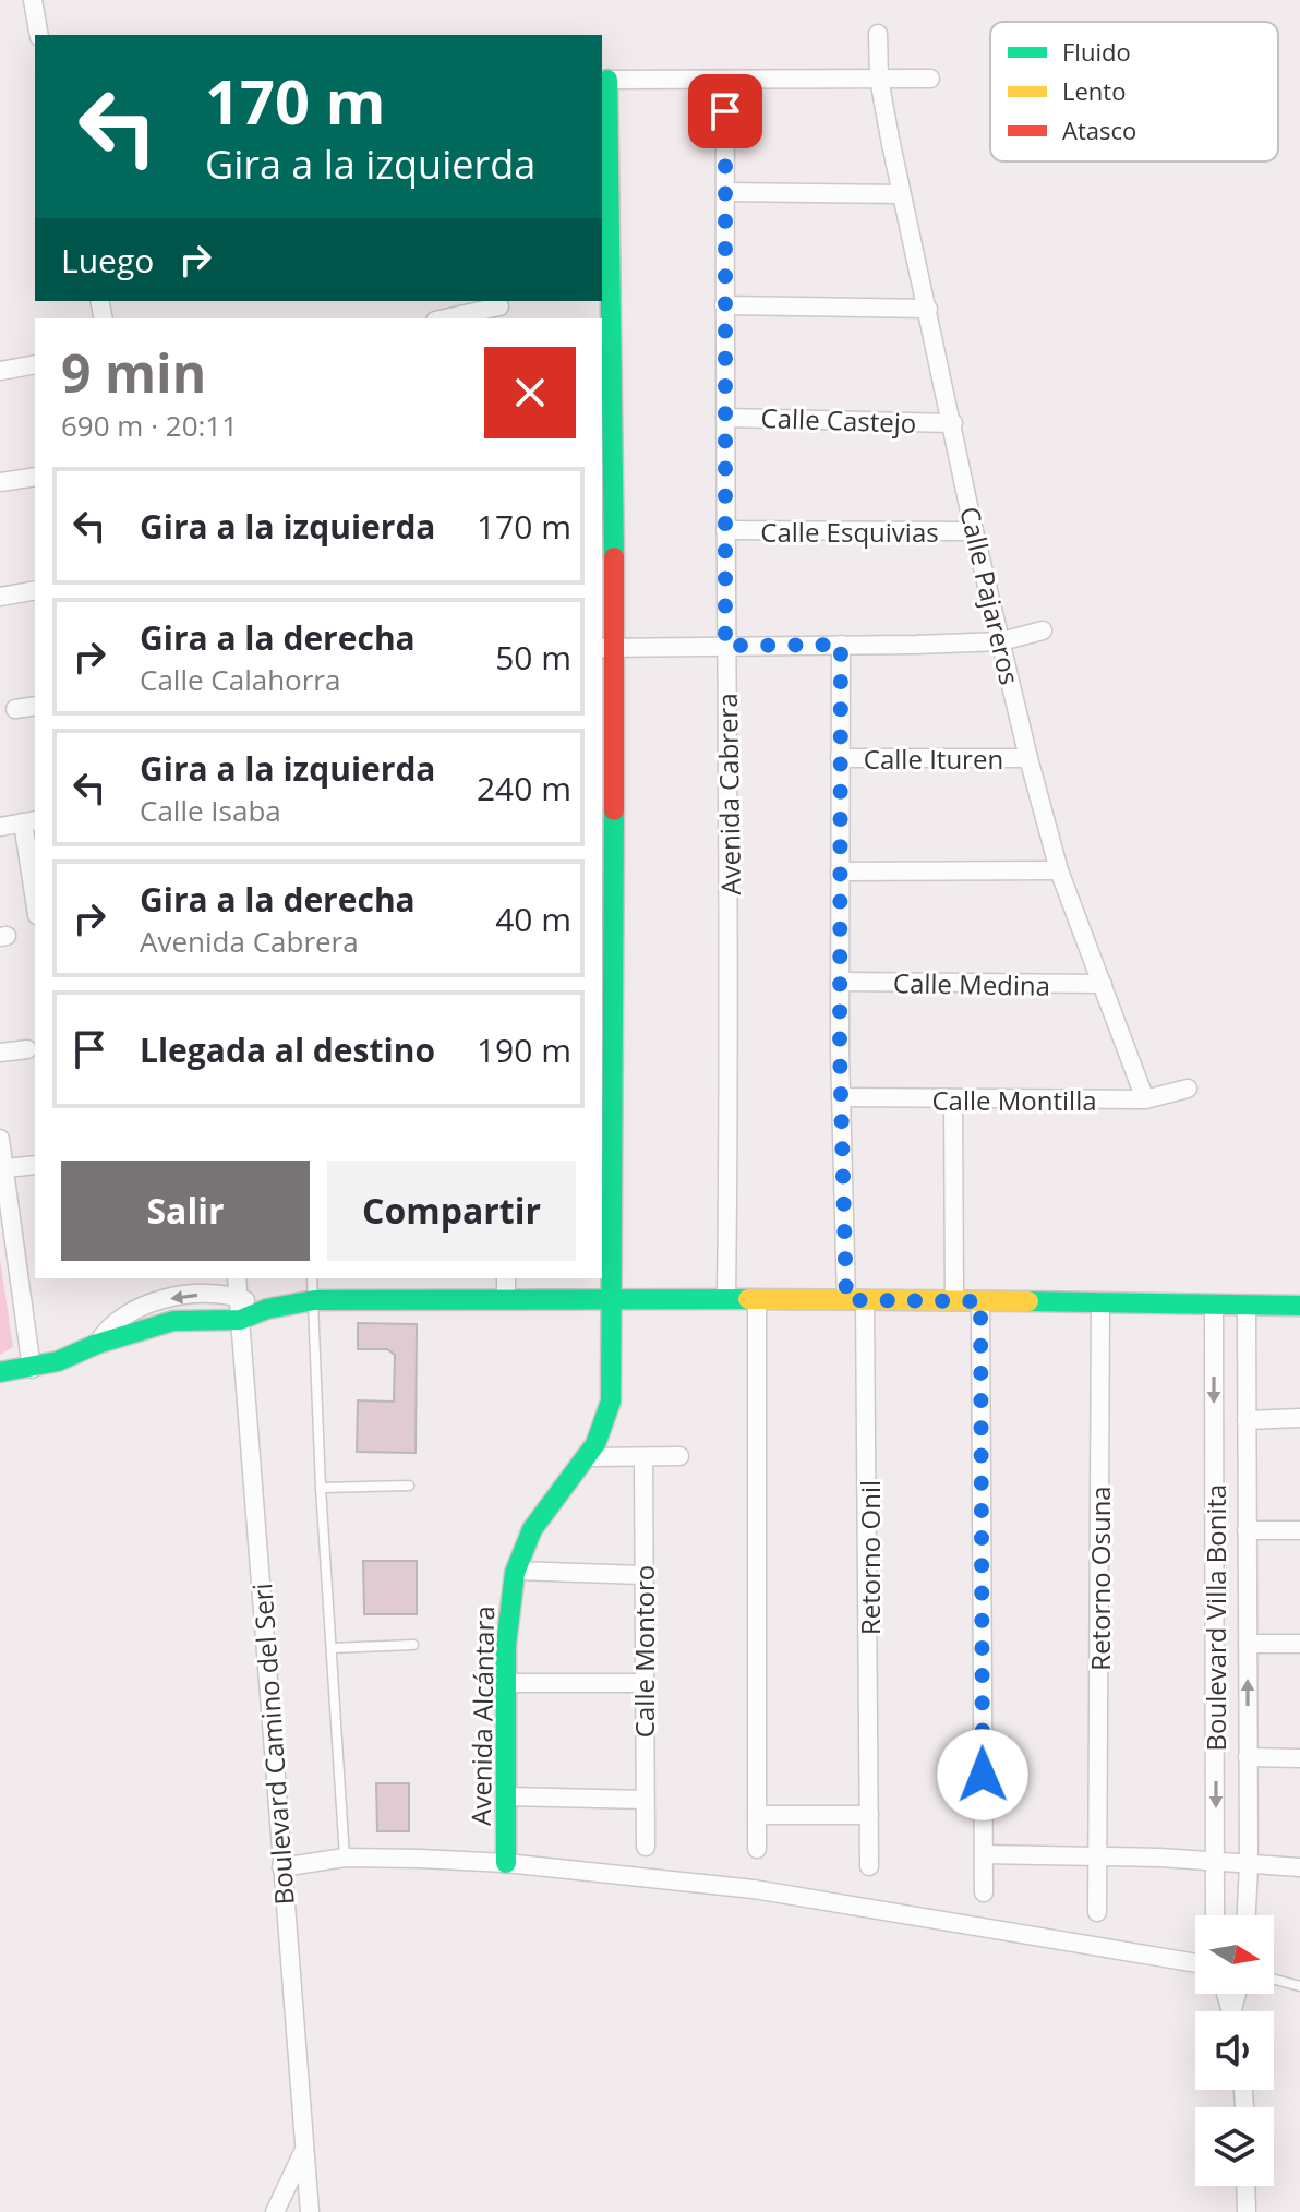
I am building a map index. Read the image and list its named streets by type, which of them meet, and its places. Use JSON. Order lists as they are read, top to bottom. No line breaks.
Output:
{"streets":{"street":["Calle Castejo","Calle Esquivias","Calle Pajareros","Calle Ituren","Avenida Cabrera","Calle Medina","Calle Montilla","Retorno Onil","Retorno Osuna","Boulevard Villa Bonita","Calle Montoro","Avenida Alcántara","Boulevard Camino del Seri"]},"crossings":[["Calle Castejo","Calle Pajareros"],["Calle Castejo","Avenida Cabrera"],["Calle Esquivias","Calle Pajareros"],["Calle Esquivias","Avenida Cabrera"],["Calle Pajareros","Calle Ituren"],["Calle Pajareros","Calle Medina"],["Calle Pajareros","Calle Montilla"],["Calle Ituren","Retorno Onil"],["Calle Medina","Retorno Onil"],["Calle Montilla","Retorno Onil"]],"legend":["Fluido","Lento","Atasco"],"north":"right","page":{"turn":["170 m","Gira a la izquierda"],"then":"Luego","heading":["9 min","690 m · 20:11"],"list":[{"name":"Gira a la izquierda","value":"170 m"},{"name":"Gira a la derecha","note":"Calle Calahorra","value":"50 m"},{"name":"Gira a la izquierda","note":"Calle Isaba","value":"240 m"},{"name":"Gira a la derecha","note":"Avenida Cabrera","value":"40 m"},{"name":"Llegada al destino","value":"190 m"}],"buttons":["Salir","Compartir"]}}
